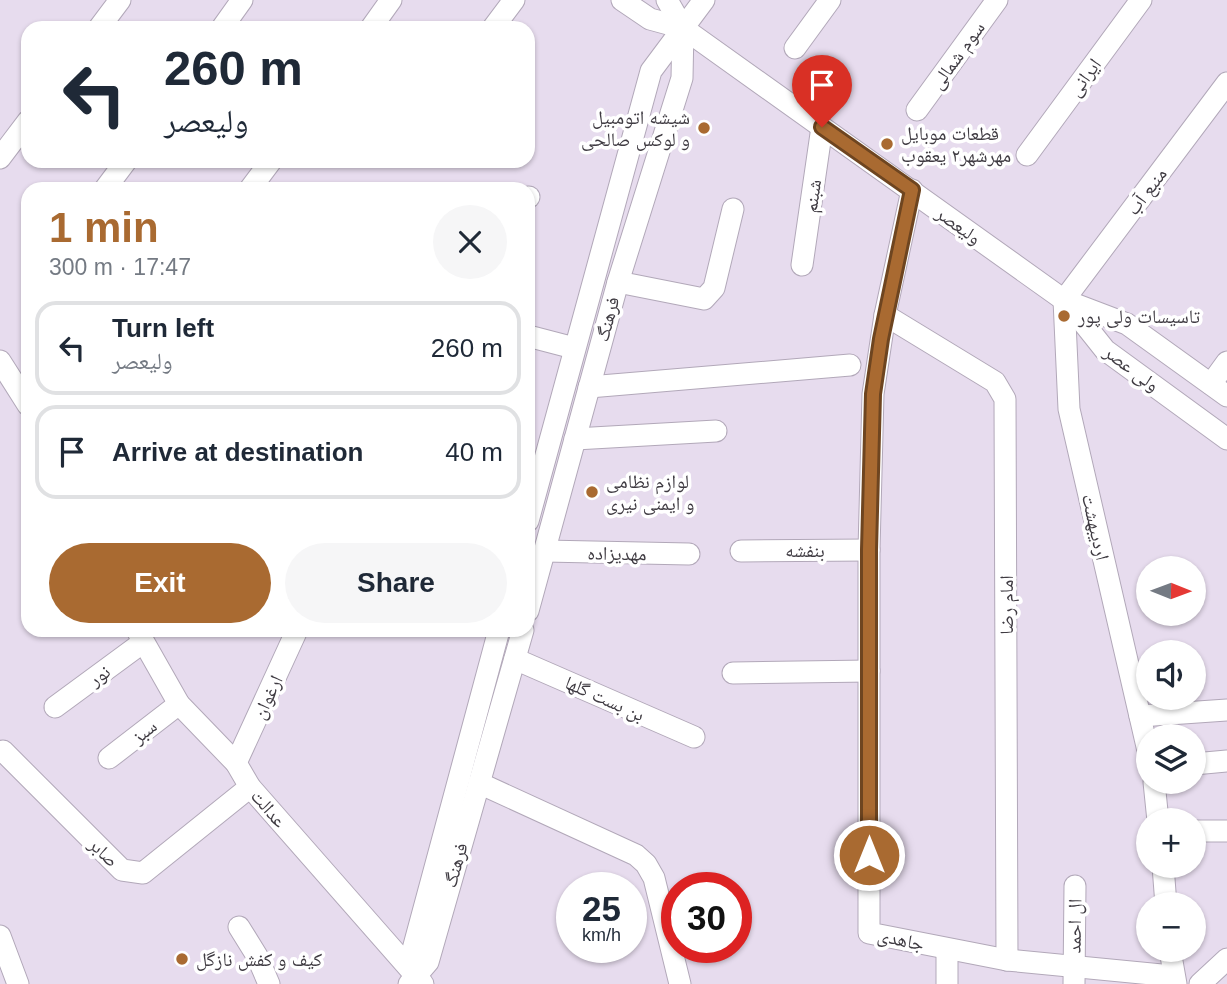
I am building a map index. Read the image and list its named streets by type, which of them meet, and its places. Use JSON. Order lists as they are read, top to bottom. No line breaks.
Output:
{"streets":{"street":["سوم شمالی","ایرانی","منبع آب","شبنم","ولیعصر","فرهنگ","ولی عصر","اردیبهشت","بنفشه","مهدیزاده","امام رضا","نور","ارغوان","بن بست گلها","سبز","عدالت","صابر","ال احمد","جاهدی"]},"crossings":[["منبع آب","ولیعصر"],["منبع آب","ولی عصر"],["منبع آب","اردیبهشت"],["شبنم","ولیعصر"],["ولیعصر","فرهنگ"],["ولیعصر","ولی عصر"],["ولیعصر","اردیبهشت"],["ولیعصر","جاهدی"],["فرهنگ","مهدیزاده"],["فرهنگ","بن بست گلها"],["فرهنگ","عدالت"],["ولی عصر","اردیبهشت"],["بنفشه","جاهدی"],["امام رضا","جاهدی"],["ارغوان","عدالت"],["سبز","عدالت"],["عدالت","صابر"],["ال احمد","جاهدی"]],"places":["شیشه اتومبیل و لوکس صالحی","قطعات موبایل مهرشهر۲ یعقوب","تاسیسات ولی پور","لوازم نظامی و ایمنی نیری","کیف و کفش نازگل"],"north":"right","page":{"turn":["260 m","ولیعصر"],"heading":["1 min","300 m · 17:47"],"list":[{"name":"Turn left","note":"ولیعصر","value":"260 m"},{"name":"Arrive at destination","value":"40 m"}],"buttons":["Exit","Share"],"map_buttons":["+","−"],"speed":"25 km/h","limit":"30"}}
